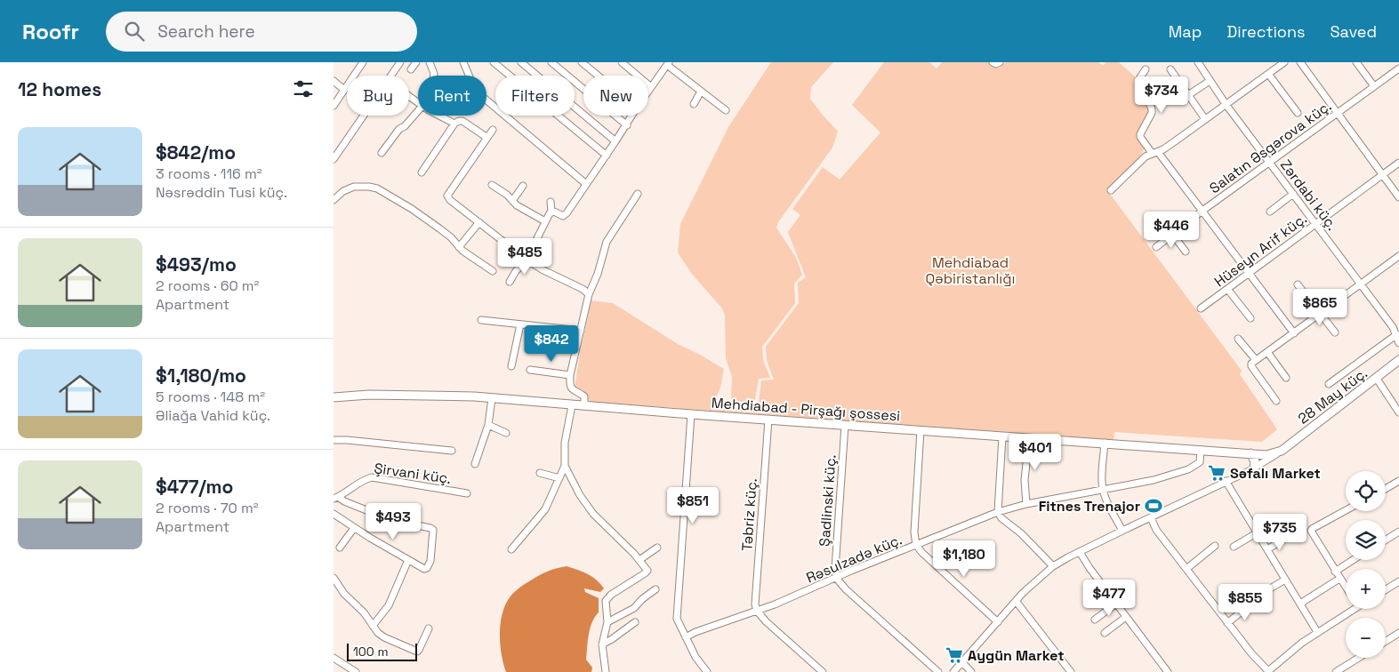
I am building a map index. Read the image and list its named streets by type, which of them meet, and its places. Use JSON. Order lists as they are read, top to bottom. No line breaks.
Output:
{"streets":{"main road":["28 May küç.","Mehdiabad - Pirşağı şossesi"],"street":["Salatın Əsgərova küç.","Zərdabi küç.","Hüseyn Arif küç.","Şirvani küç.","Şadlinski küç.","Təbriz küç.","Rəsulzadə küç."]},"crossings":[["Salatın Əsgərova küç.","Zərdabi küç."],["Zərdabi küç.","Hüseyn Arif küç."],["28 May küç.","Mehdiabad - Pirşağı şossesi"],["Mehdiabad - Pirşağı şossesi","Şadlinski küç."],["Mehdiabad - Pirşağı şossesi","Təbriz küç."],["Mehdiabad - Pirşağı şossesi","Rəsulzadə küç."],["Şadlinski küç.","Rəsulzadə küç."],["Təbriz küç.","Rəsulzadə küç."]],"parks":["Mehdiabad Qəbiristanlığı"],"places":{"supermarket":["Səfalı Market","Aygün Market"],"sports":["Fitnes Trenajor"]},"scale_bar":"100 m","page":{"header":"Roofr","search":"Search here","nav":["Map","Directions","Saved"],"heading":"12 homes","chip":["Buy","Rent","Filters","New"],"price":["$734","$446","$485","$865","$842","$401","$851","$493","$735","$1,180","$477","$855"],"list":[{"name":"$842/mo","note":"3 rooms · 116 m² · Nəsrəddin Tusi küç."},{"name":"$493/mo","note":"2 rooms · 60 m² · Apartment"},{"name":"$1,180/mo","note":"5 rooms · 148 m² · Əliağa Vahid küç."},{"name":"$477/mo","note":"2 rooms · 70 m² · Apartment"}],"map_buttons":["+","−"],"scale":"100 m"}}
